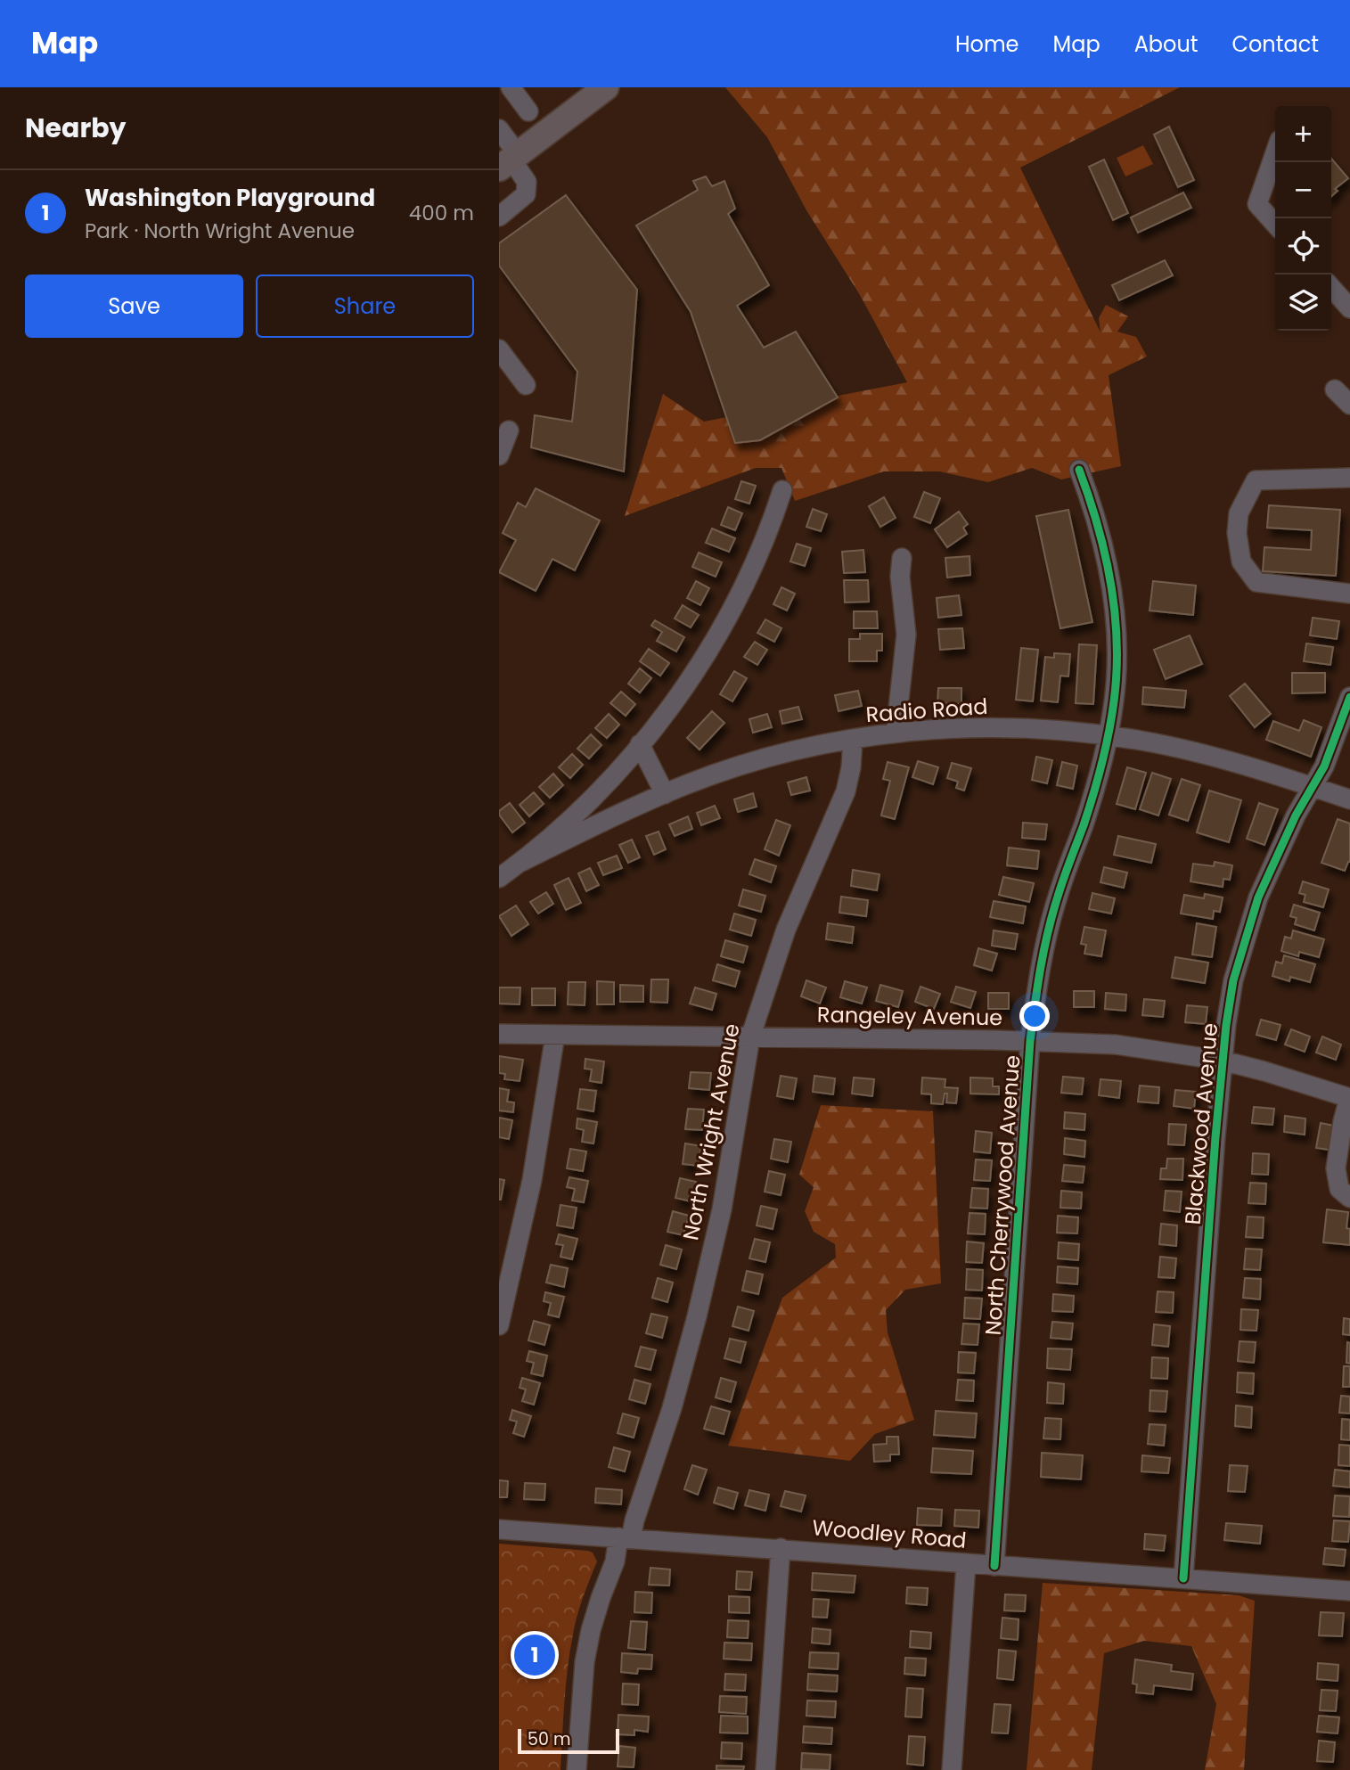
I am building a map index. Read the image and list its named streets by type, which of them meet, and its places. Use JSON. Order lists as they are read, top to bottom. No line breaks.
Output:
{"streets":{"street":["Radio Road","Rangeley Avenue","Blackwood Avenue","North Wright Avenue","North Cherrywood Avenue","Woodley Road"]},"crossings":[["Radio Road","Blackwood Avenue"],["Radio Road","North Wright Avenue"],["Radio Road","North Cherrywood Avenue"],["Rangeley Avenue","Blackwood Avenue"],["Rangeley Avenue","North Wright Avenue"],["Rangeley Avenue","North Cherrywood Avenue"],["Blackwood Avenue","Woodley Road"],["North Wright Avenue","Woodley Road"],["North Cherrywood Avenue","Woodley Road"]],"scale_bar":"50 m","page":{"header":"Map","nav":["Home","Map","About","Contact"],"heading":"Nearby","map_buttons":["+","−"],"list":[{"mark":"1","name":"Washington Playground","note":"Park · North Wright Avenue","value":"400 m"}],"buttons":["Save","Share"],"pins":"1","scale":"50 m"}}
